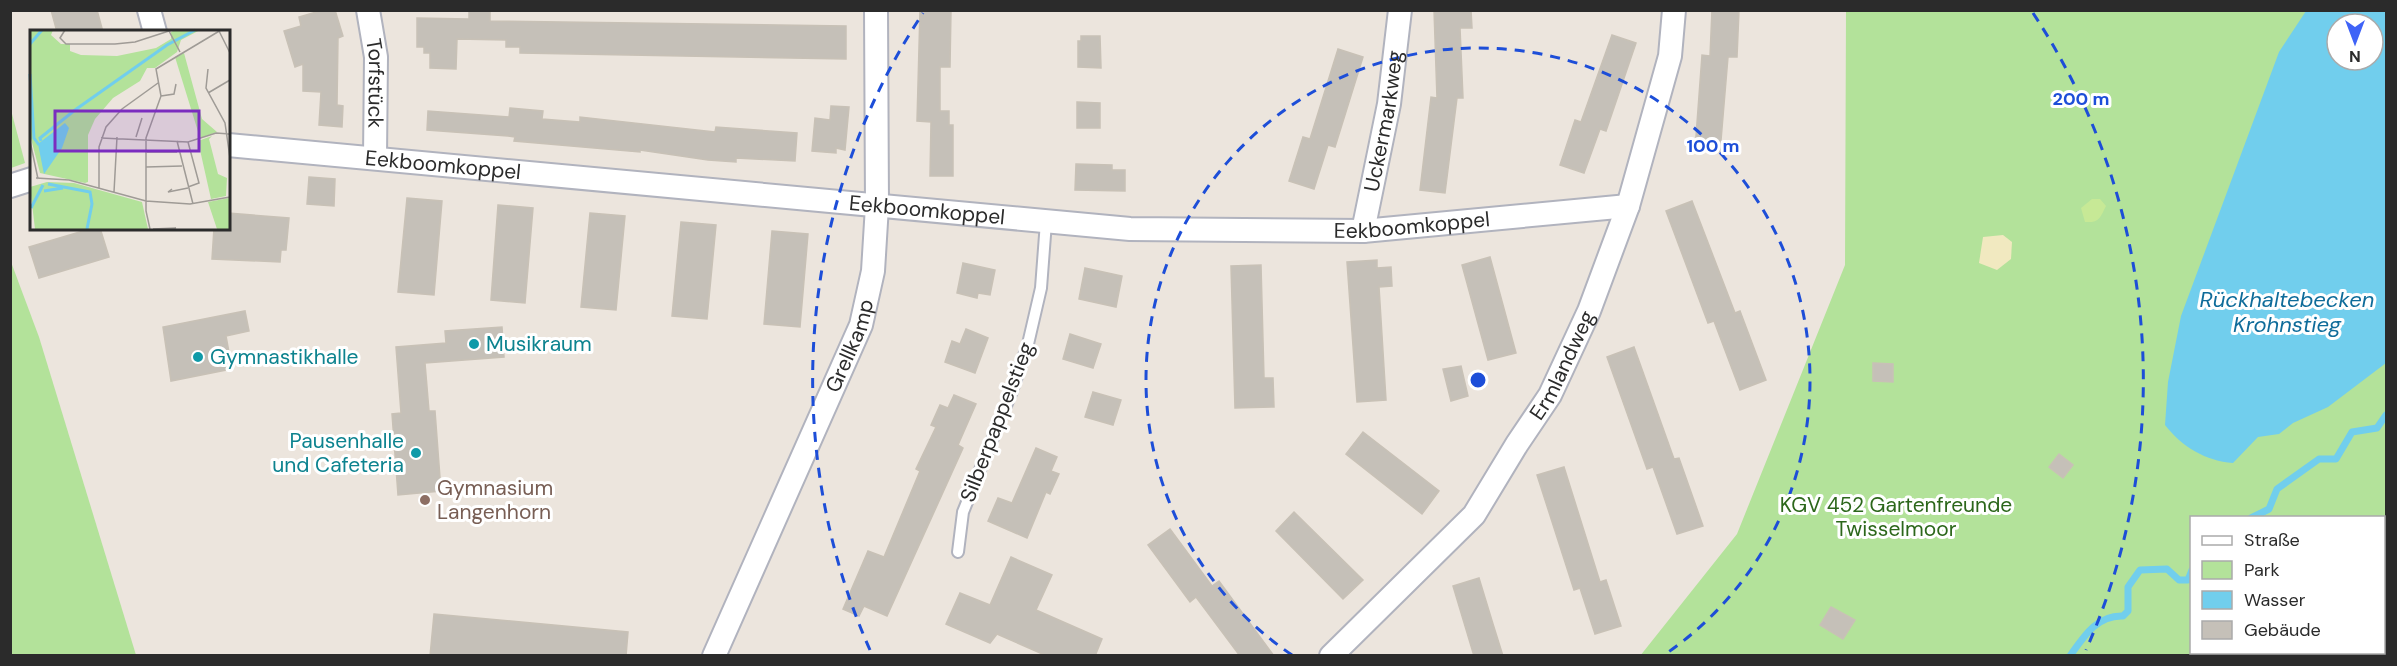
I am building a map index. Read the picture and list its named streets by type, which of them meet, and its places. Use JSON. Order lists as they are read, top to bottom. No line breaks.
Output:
{"streets":{"street":["Torfstück","Uckermarkweg","Eekboomkoppel","Grellkamp","Ermlandweg"],"lane":["Silberpappelstieg"]},"crossings":[["Torfstück","Eekboomkoppel"],["Uckermarkweg","Eekboomkoppel"],["Eekboomkoppel","Grellkamp"],["Eekboomkoppel","Ermlandweg"],["Eekboomkoppel","Silberpappelstieg"]],"water":["Rückhaltebecken Krohnstieg"],"parks":["KGV 452 Gartenfreunde Twisselmoor"],"places":["Musikraum","Gymnastikhalle","Pausenhalle und Cafeteria","Gymnasium Langenhorn"],"legend":["Straße","Park","Wasser","Gebäude"],"north":"bottom","rings":["200 m","100 m"]}
